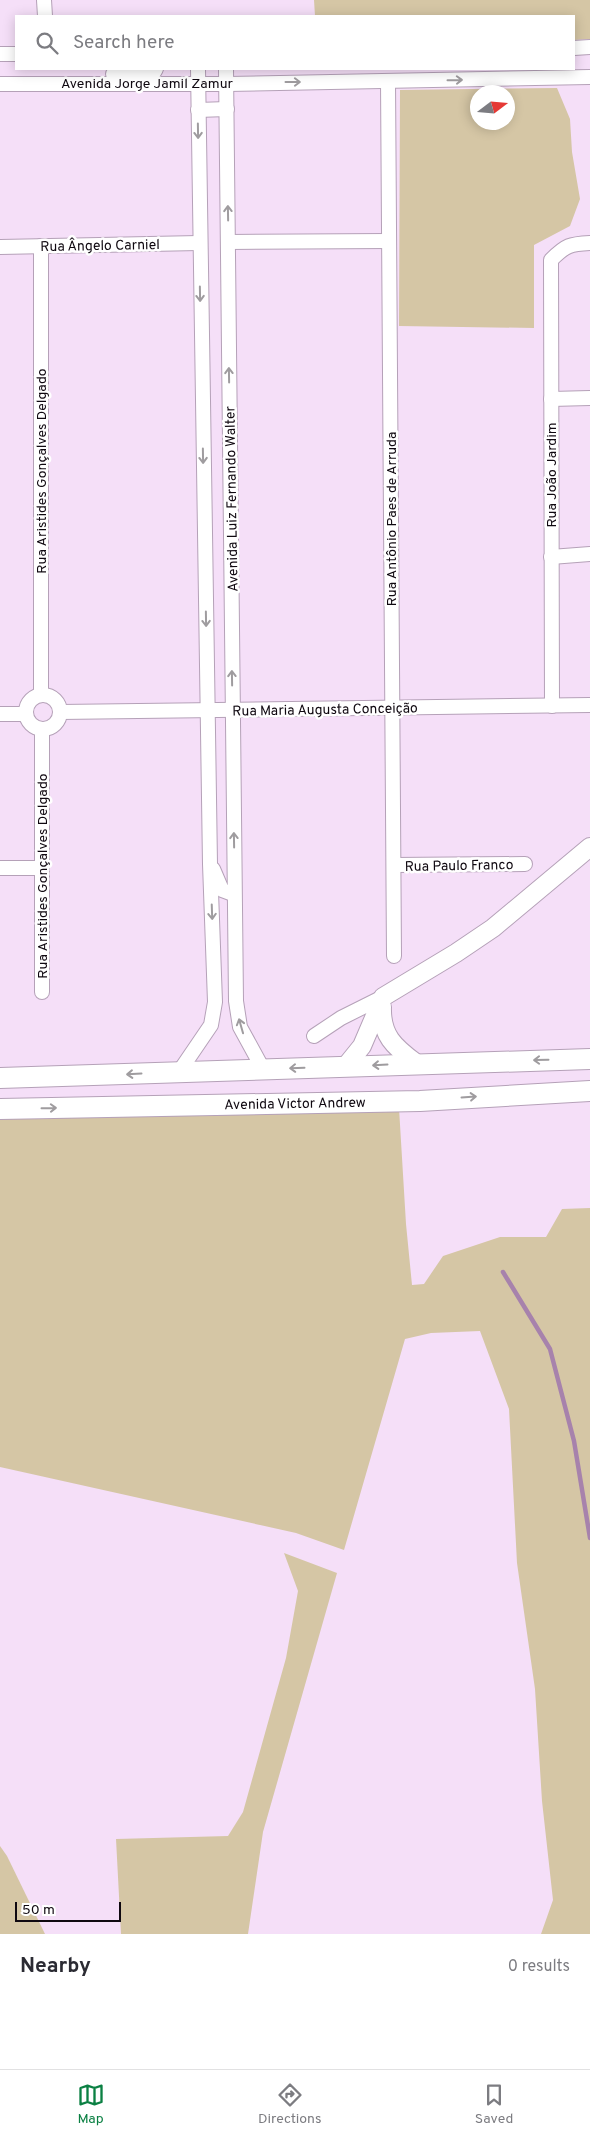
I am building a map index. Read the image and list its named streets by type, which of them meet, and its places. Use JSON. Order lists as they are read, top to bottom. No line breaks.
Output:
{"streets":{"main road":["Avenida Victor Andrew"],"street":["Avenida Jorge Jamil Zamur","Rua Ângelo Carniel","Rua Aristides Gonçalves Delgado","Rua João Jardim","Avenida Luiz Fernando Walter","Rua Antônio Paes de Arruda","Rua Maria Augusta Conceição","Rua Paulo Franco"]},"crossings":[["Avenida Jorge Jamil Zamur","Avenida Luiz Fernando Walter"],["Avenida Jorge Jamil Zamur","Rua Antônio Paes de Arruda"],["Rua Ângelo Carniel","Rua Aristides Gonçalves Delgado"],["Rua Ângelo Carniel","Avenida Luiz Fernando Walter"],["Rua Aristides Gonçalves Delgado","Rua Maria Augusta Conceição"],["Rua João Jardim","Rua Maria Augusta Conceição"],["Avenida Luiz Fernando Walter","Rua Maria Augusta Conceição"],["Rua Antônio Paes de Arruda","Rua Maria Augusta Conceição"],["Rua Antônio Paes de Arruda","Rua Paulo Franco"]],"one_way":["Avenida Jorge Jamil Zamur"],"scale_bar":"50 m","north":"right","page":{"search":"Search here","scale":"50 m","heading":["Nearby","0 results"],"nav":["Map","Directions","Saved"]}}
